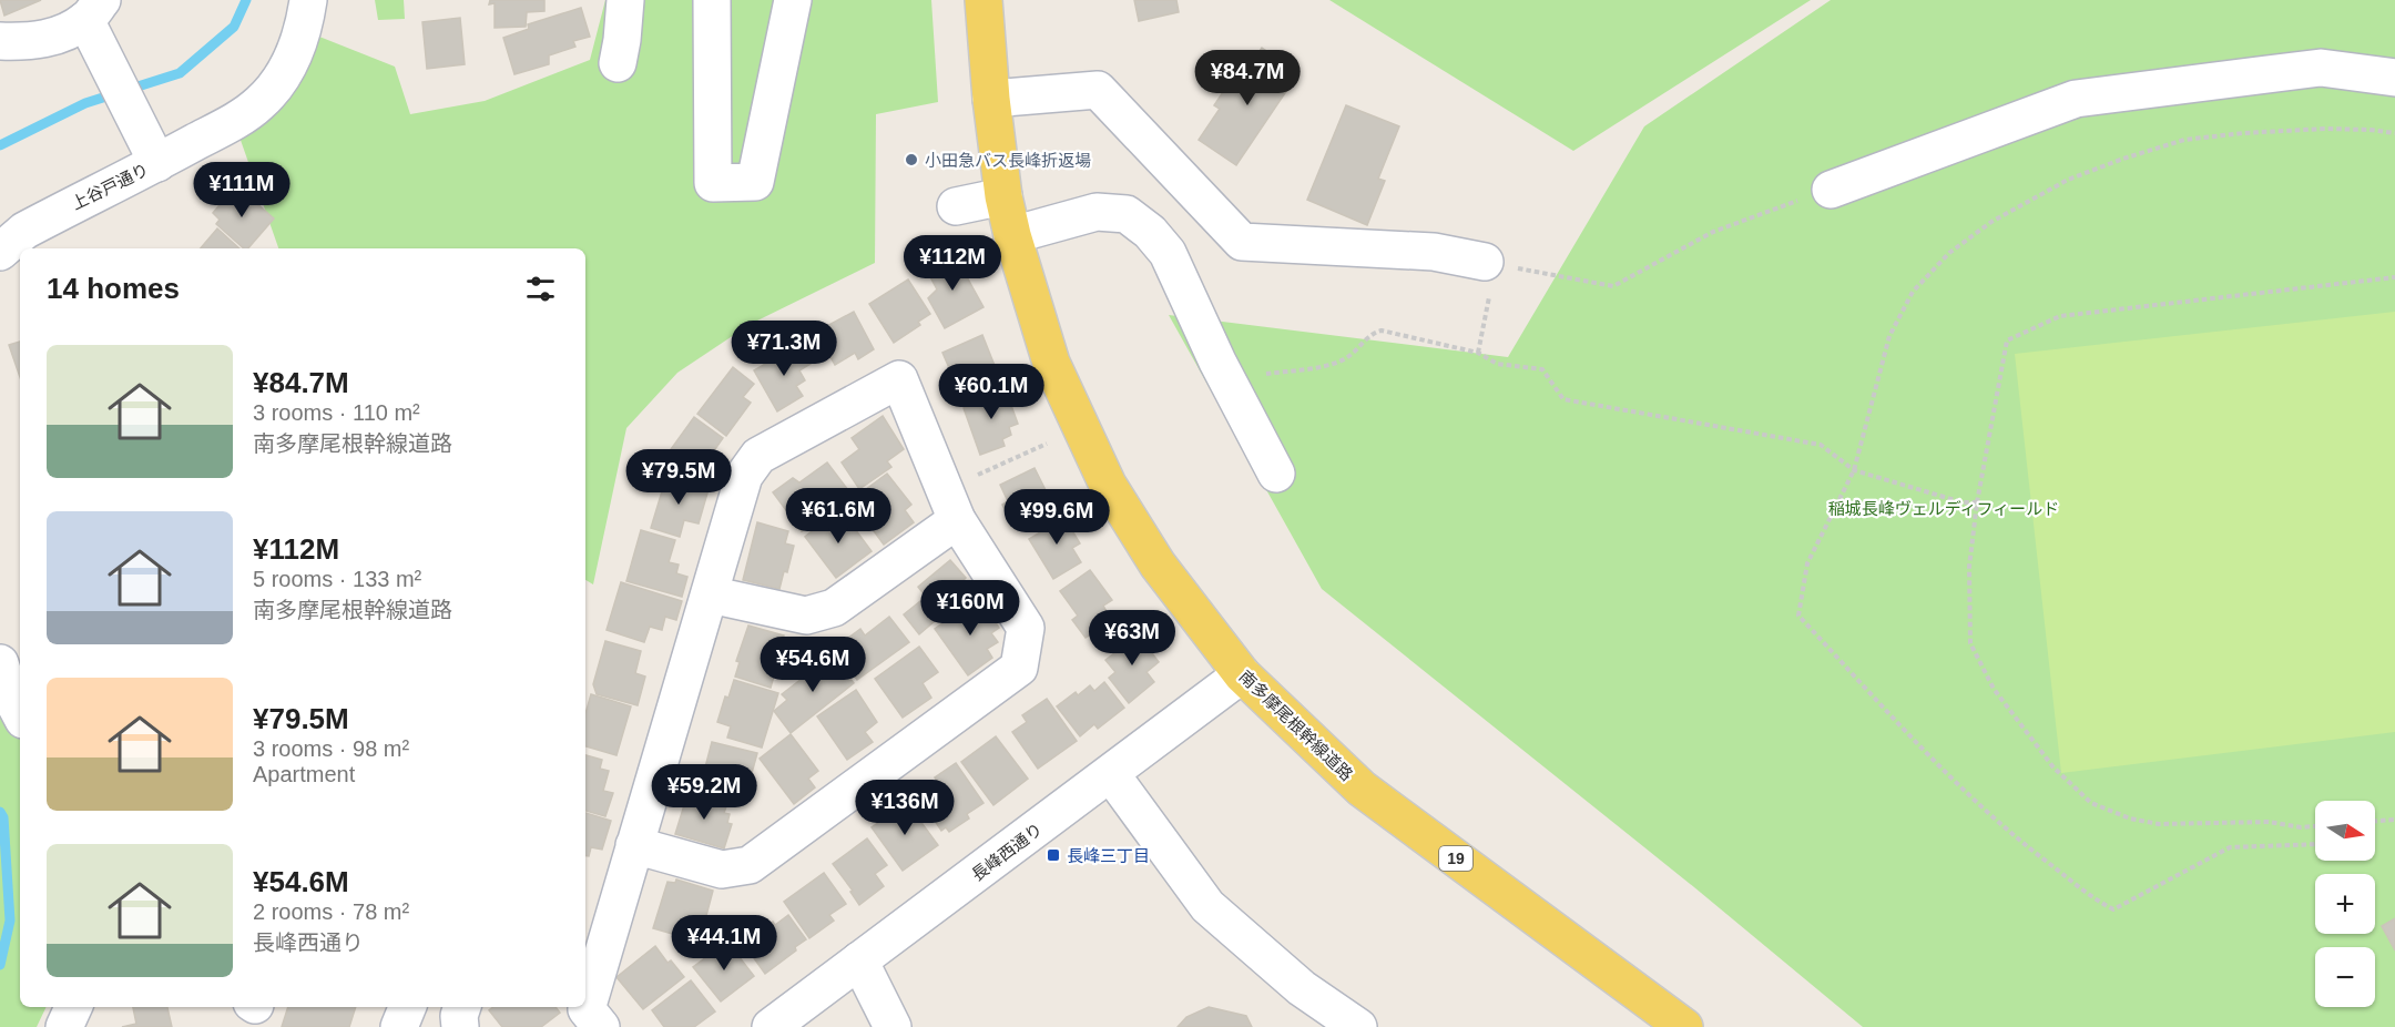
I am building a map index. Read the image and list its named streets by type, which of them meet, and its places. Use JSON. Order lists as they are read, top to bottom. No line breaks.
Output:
{"streets":{"main road":["南多摩尾根幹線道路","19"],"street":["上谷戸通り","長峰西通り"]},"crossings":[["南多摩尾根幹線道路","長峰西通り"]],"parks":["稲城長峰ヴェルディフィールド"],"places":{"other":["小田急バス長峰折返場"],"transit":["長峰三丁目"]},"north":"right","page":{"price":["¥84.7M","¥111M","¥112M","¥71.3M","¥60.1M","¥79.5M","¥61.6M","¥99.6M","¥160M","¥63M","¥54.6M","¥59.2M","¥136M","¥44.1M"],"heading":"14 homes","list":[{"name":"¥84.7M","note":"3 rooms · 110 m² · 南多摩尾根幹線道路"},{"name":"¥112M","note":"5 rooms · 133 m² · 南多摩尾根幹線道路"},{"name":"¥79.5M","note":"3 rooms · 98 m² · Apartment"},{"name":"¥54.6M","note":"2 rooms · 78 m² · 長峰西通り"}],"map_buttons":["+","−"]}}
